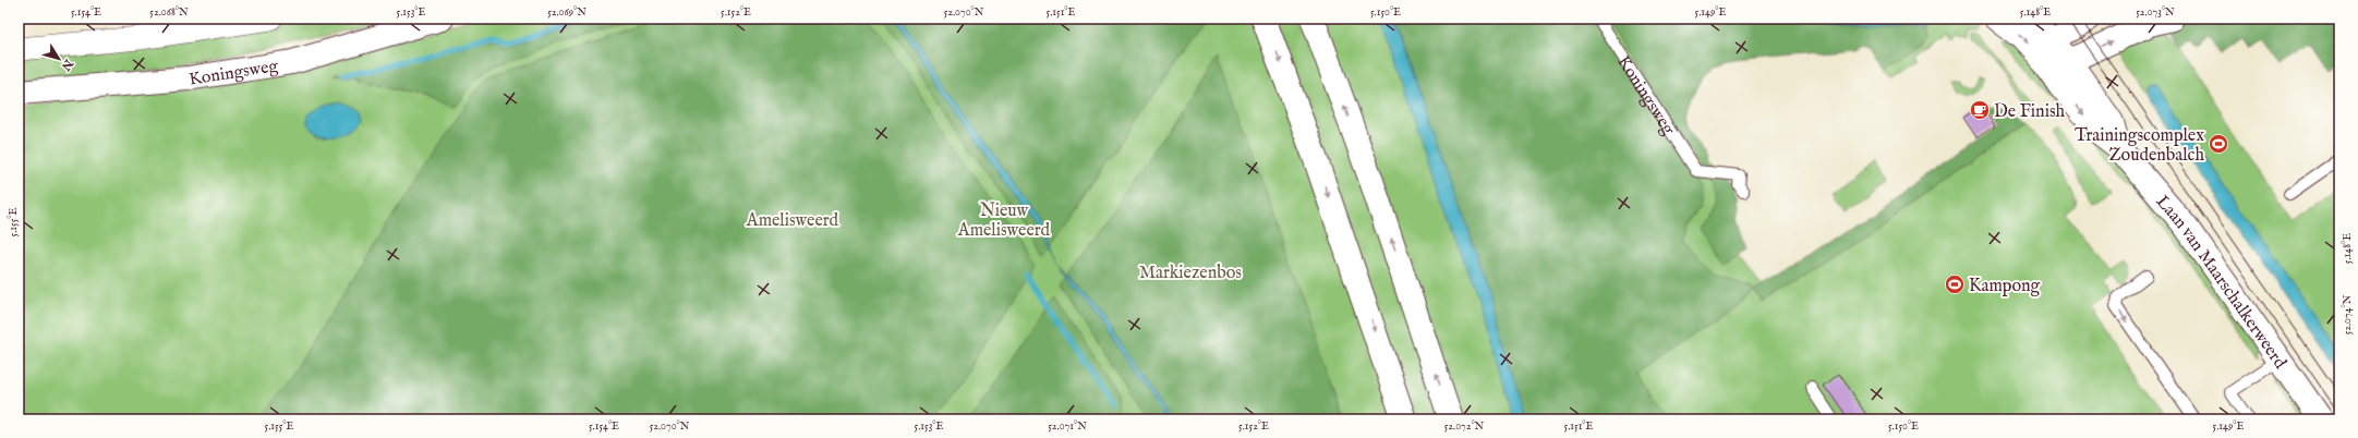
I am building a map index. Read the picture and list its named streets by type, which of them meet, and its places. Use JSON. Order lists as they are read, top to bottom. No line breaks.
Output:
{"streets":{"main road":["Koningsweg","Laan van Maarschalkerweerd"]},"parks":["Nieuw Amelisweerd","Amelisweerd","Markiezenbos"],"places":{"cafe":["De Finish"],"sports":["Trainingscomplex Zoudenbalch","Kampong"]},"north":"bottom right","coordinates":["5.154°E","52.068°N","5.153°E","52.069°N","5.152°E","52.070°N","5.151°E","5.150°E","5.149°E","5.148°E","52.073°N","5.155°E","52.074°N","52.071°N","52.072°N"]}
